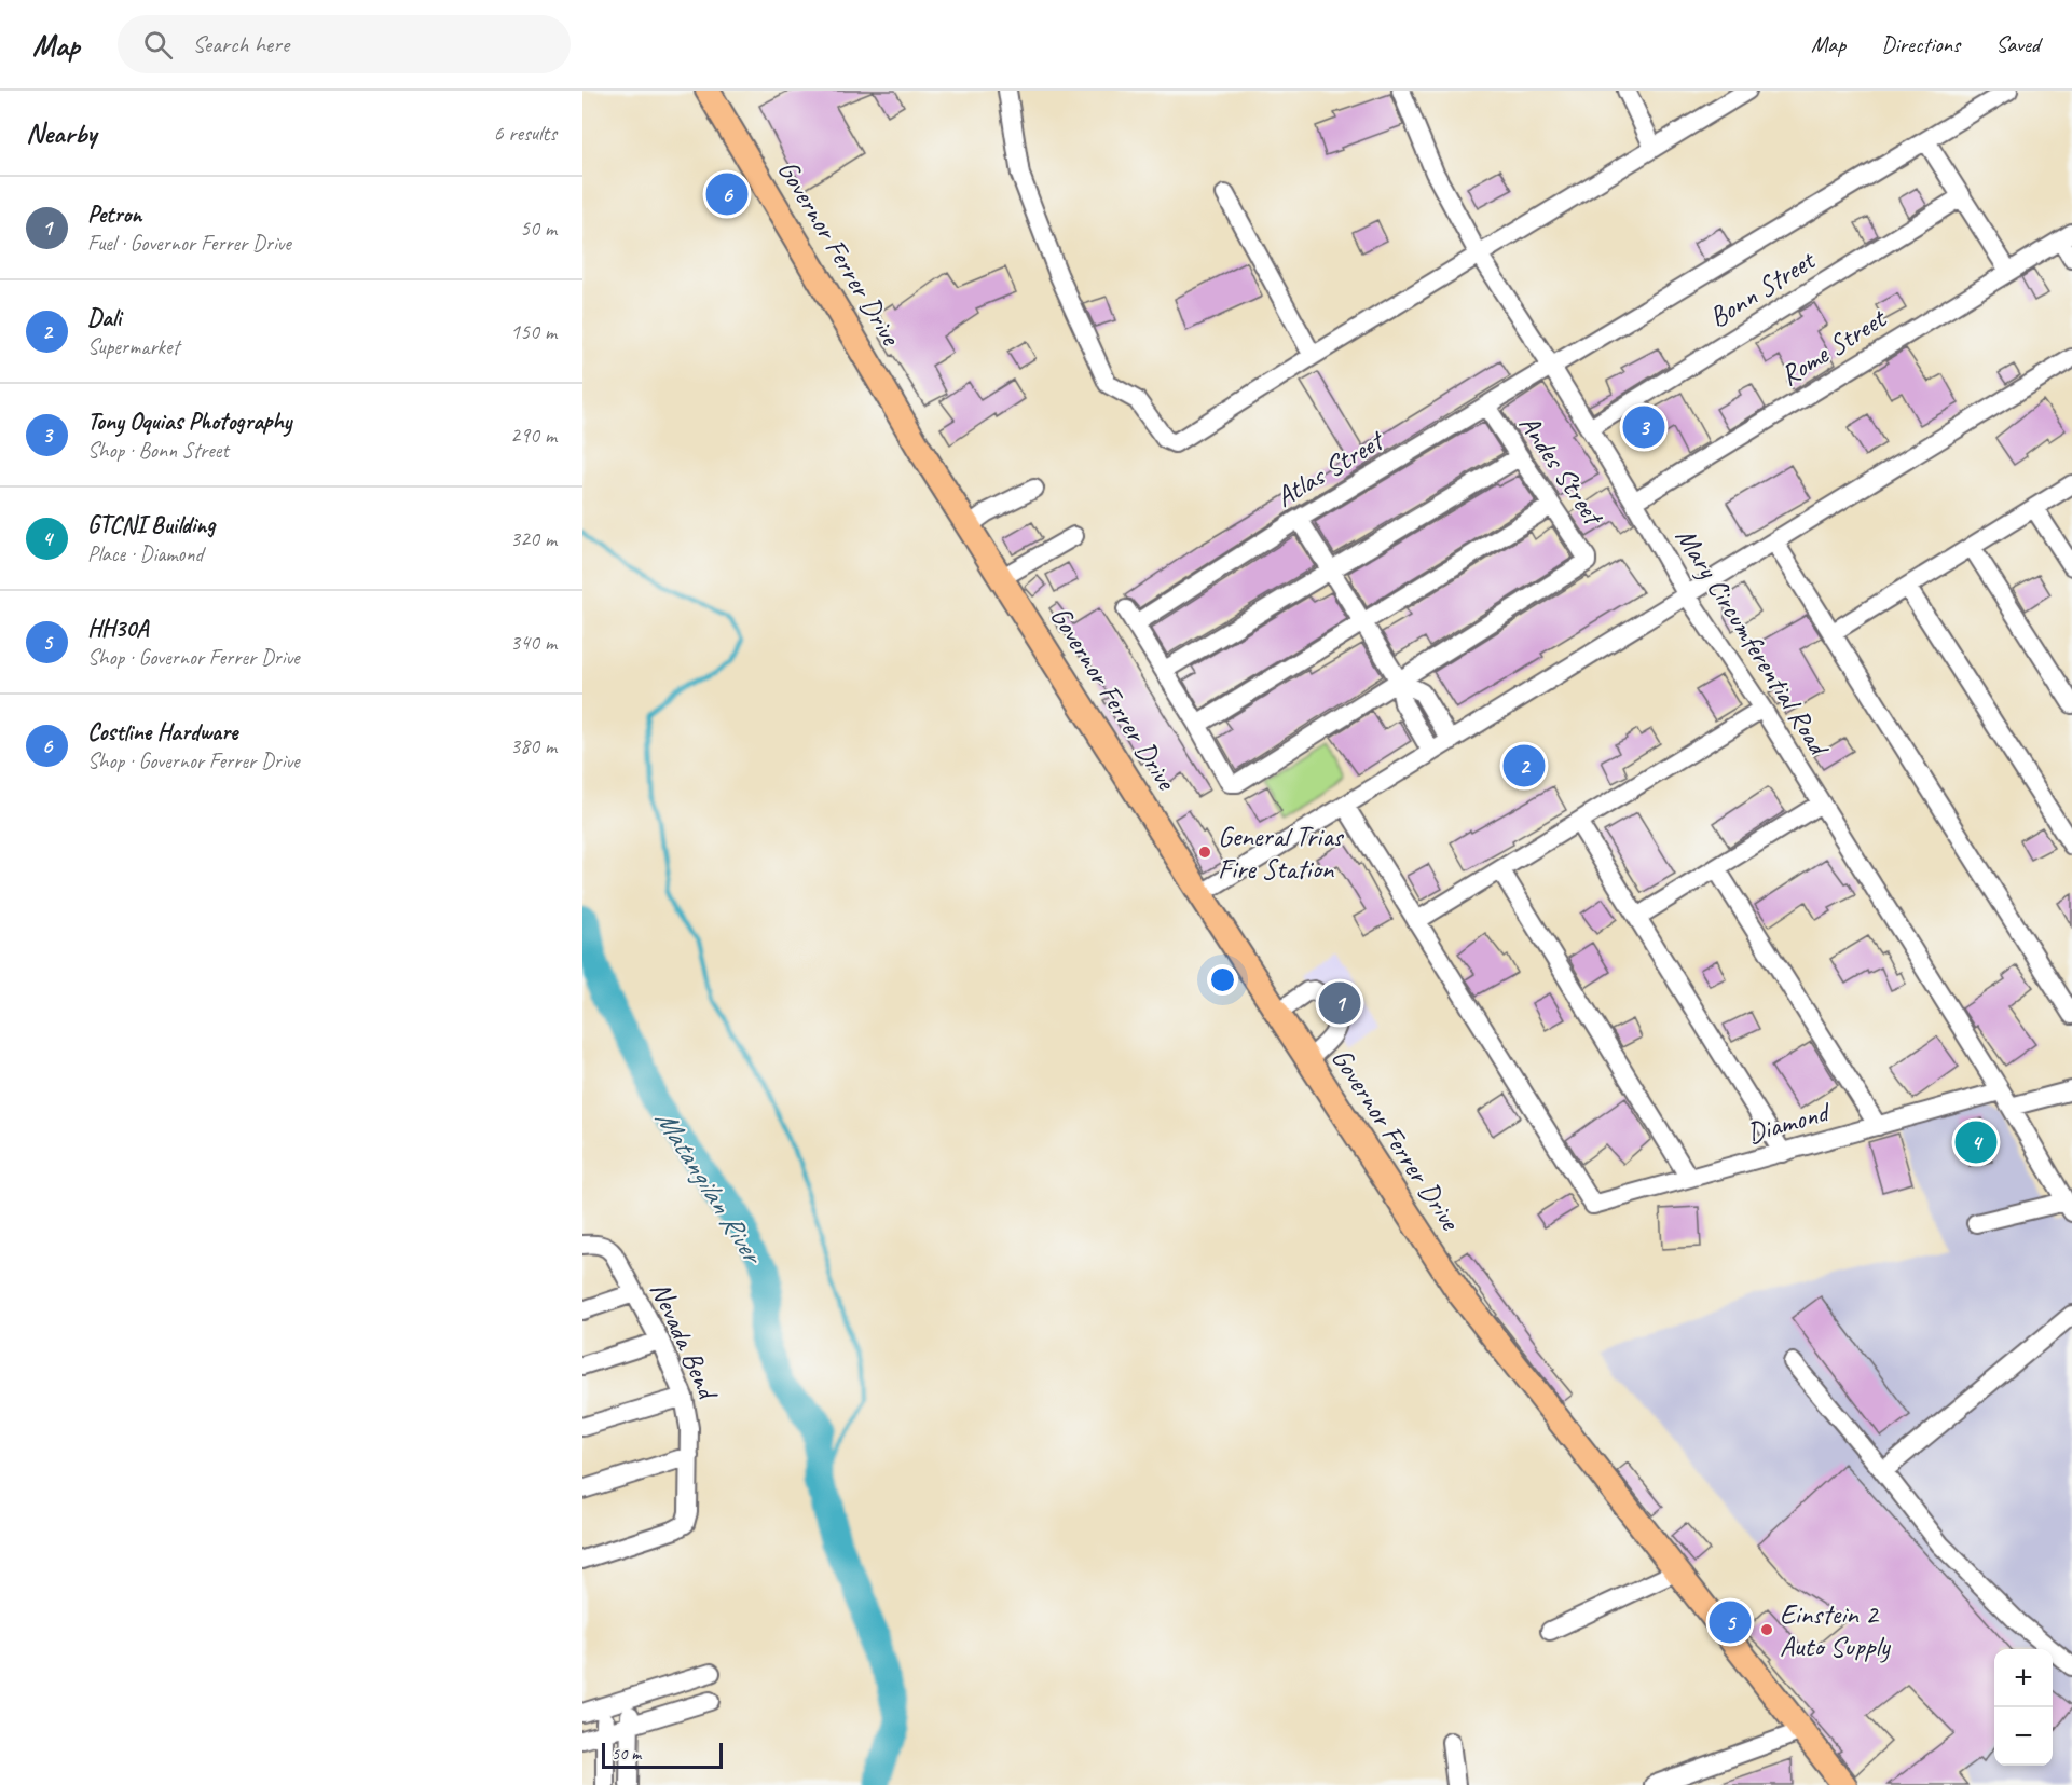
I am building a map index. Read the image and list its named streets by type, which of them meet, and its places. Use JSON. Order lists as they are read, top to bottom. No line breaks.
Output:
{"streets":{"main road":["Governor Ferrer Drive"],"street":["Bonn Street","Rome Street","Atlas Street","Andes Street","Mary Circumferential Road","Diamond","Nevada Bend"]},"crossings":[["Bonn Street","Mary Circumferential Road"],["Rome Street","Mary Circumferential Road"],["Atlas Street","Andes Street"],["Atlas Street","Mary Circumferential Road"],["Mary Circumferential Road","Diamond"]],"water":["Matangilan River"],"places":["General Trias Fire Station","Einstein 2 Auto Supply"],"scale_bar":"50 m","page":{"header":"Map","search":"Search here","nav":["Map","Directions","Saved"],"heading":["Nearby","6 results"],"pins":["6","3","2","1","4","5"],"list":[{"mark":"1","name":"Petron","note":"Fuel · Governor Ferrer Drive","value":"50 m"},{"mark":"2","name":"Dali","note":"Supermarket","value":"150 m"},{"mark":"3","name":"Tony Oquias Photography","note":"Shop · Bonn Street","value":"290 m"},{"mark":"4","name":"GTCNI Building","note":"Place · Diamond","value":"320 m"},{"mark":"5","name":"HH30A","note":"Shop · Governor Ferrer Drive","value":"340 m"},{"mark":"6","name":"Costline Hardware","note":"Shop · Governor Ferrer Drive","value":"380 m"}],"map_buttons":["+","−"],"scale":"50 m"}}
